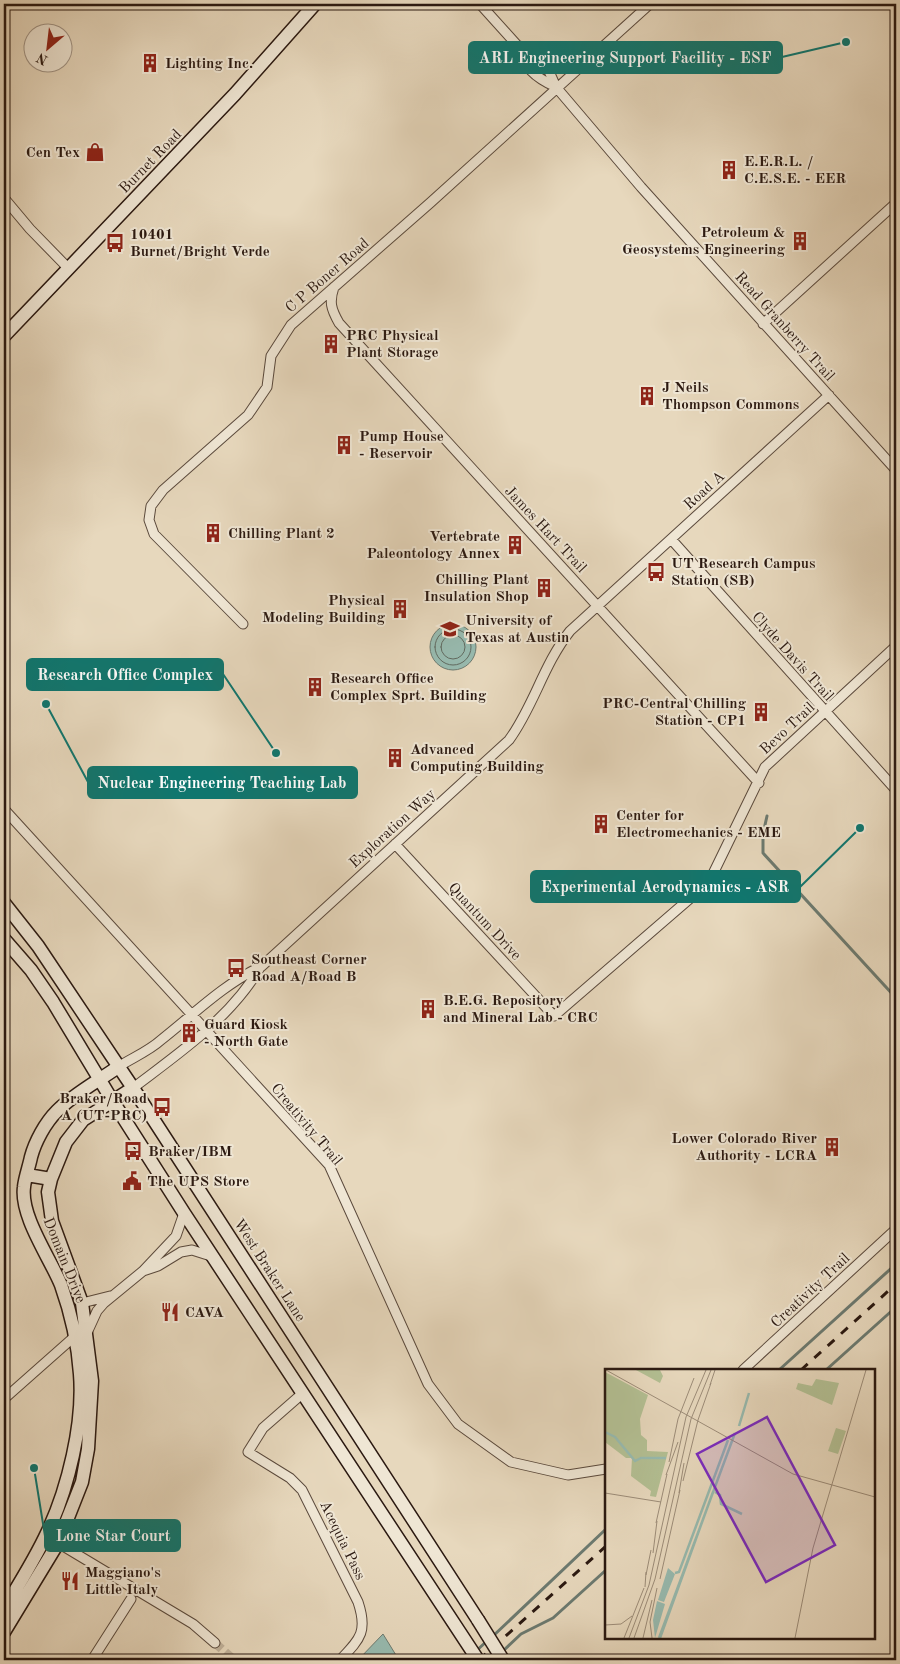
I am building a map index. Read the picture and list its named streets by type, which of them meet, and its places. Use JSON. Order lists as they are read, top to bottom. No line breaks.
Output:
{"streets":{"main road":["Burnet Road","Domain Drive","West Braker Lane"],"street":["C P Boner Road","Read Granberry Trail","Road A","James Hart Trail","Clyde Davis Trail","Bevo Trail","Exploration Way","Quantum Drive","Creativity Trail","Acequia Pass"]},"crossings":[["C P Boner Road","Read Granberry Trail"],["C P Boner Road","James Hart Trail"],["Read Granberry Trail","Road A"],["Road A","James Hart Trail"],["Road A","Clyde Davis Trail"],["Road A","Exploration Way"],["James Hart Trail","Bevo Trail"],["James Hart Trail","Exploration Way"],["Clyde Davis Trail","Bevo Trail"],["Bevo Trail","Quantum Drive"],["Exploration Way","Quantum Drive"],["Exploration Way","Creativity Trail"],["Exploration Way","Domain Drive"],["Exploration Way","West Braker Lane"],["Domain Drive","West Braker Lane"]],"places":{"other":["ARL Engineering Support Facility - ESF","Nuclear Engineering Teaching Lab","Research Office Complex","Experimental Aerodynamics - ASR","Lone Star Court"],"building":["Lighting Inc.","E.E.R.L. / C.E.S.E. - EER","Petroleum & Geosystems Engineering","PRC Physical Plant Storage","J Neils Thompson Commons","Pump House - Reservoir","Chilling Plant 2","Vertebrate Paleontology Annex","Chilling Plant Insulation Shop","Physical Modeling Building","Research Office Complex Sprt. Building","PRC-Central Chilling Station - CP1","Advanced Computing Building","Center for Electromechanics - EME","B.E.G. Repository and Mineral Lab - CRC","Guard Kiosk - North Gate","Lower Colorado River Authority - LCRA"],"shop":["Cen Tex"],"bus stop":["10401 Burnet/Bright Verde","UT Research Campus Station (SB)","Southeast Corner Road A/Road B","Braker/Road A (UT-PRC)","Braker/IBM"],"school or university":["University of Texas at Austin"],"public building":["The UPS Store"],"restaurant":["CAVA","Maggiano's Little Italy"]},"north":"bottom left"}
